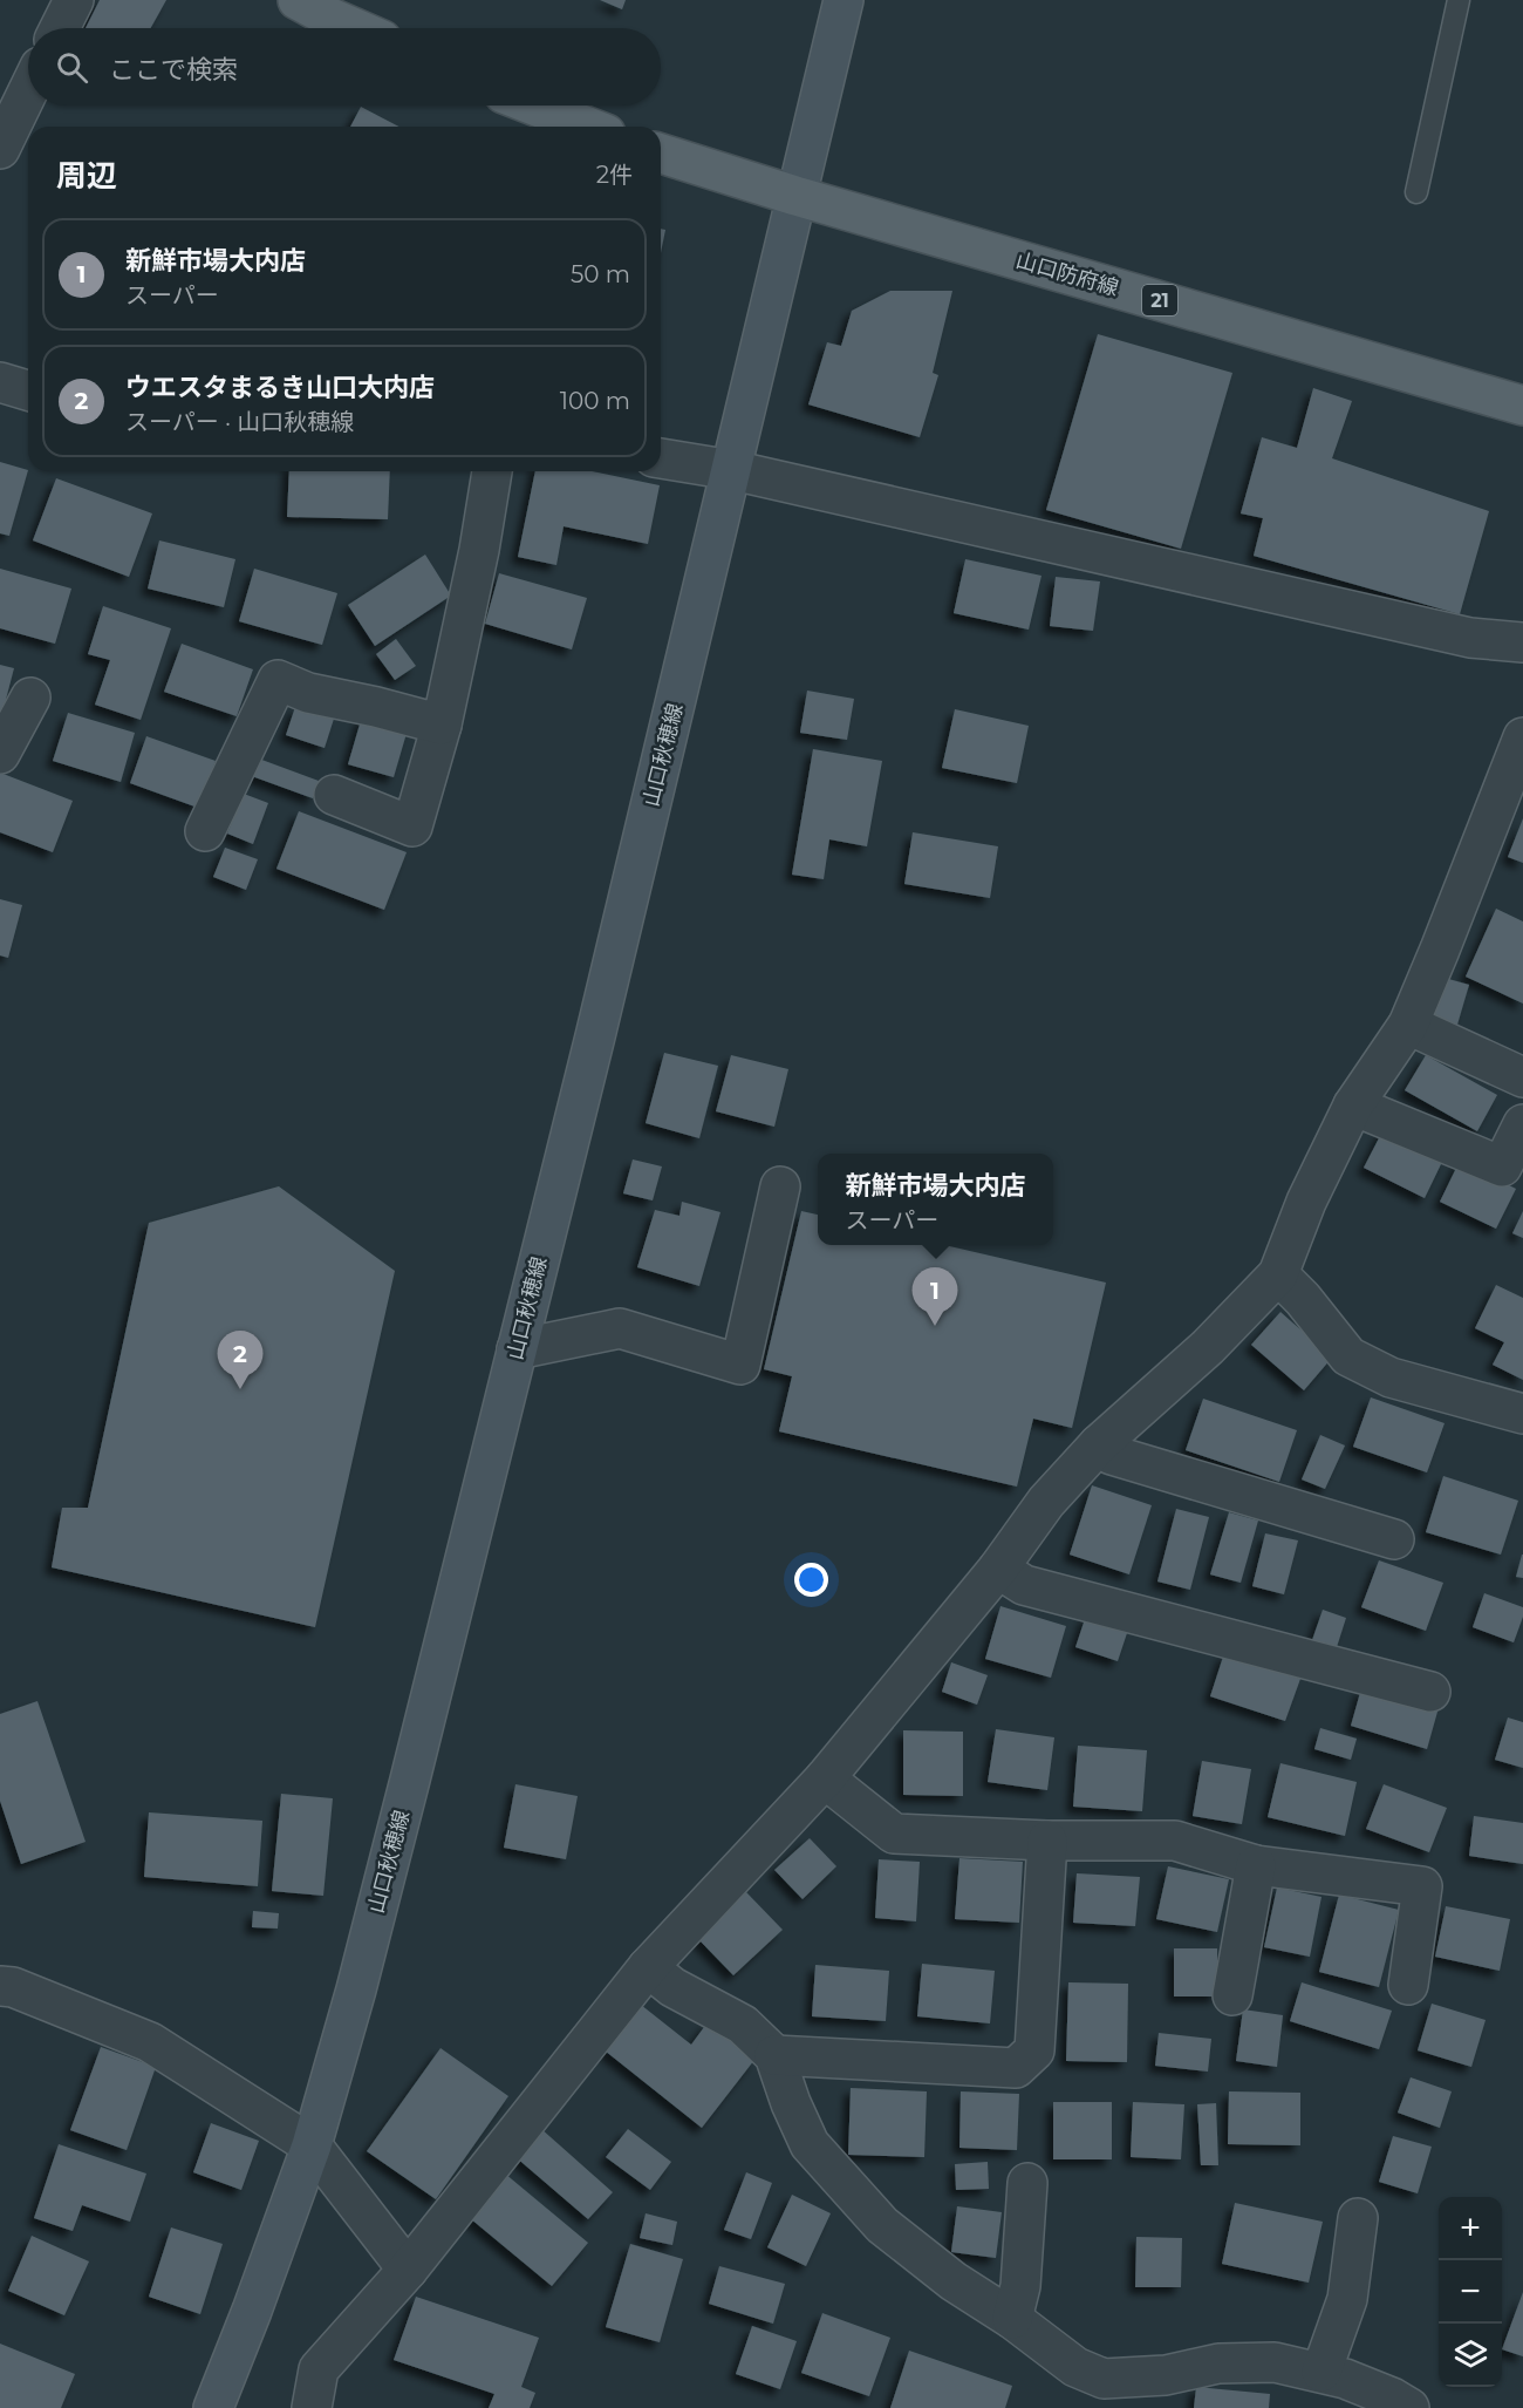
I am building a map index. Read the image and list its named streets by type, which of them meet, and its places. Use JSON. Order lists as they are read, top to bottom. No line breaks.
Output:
{"streets":{"main road":["山口防府線","21","山口秋穂線"]},"crossings":[["山口防府線","山口秋穂線"]],"page":{"search":"ここで検索","heading":["周辺","2件"],"list":[{"mark":"1","name":"新鮮市場大内店","note":"スーパー","value":"50 m"},{"mark":"2","name":"ウエスタまるき山口大内店","note":"スーパー · 山口秋穂線","value":"100 m"}],"popup":["新鮮市場大内店","スーパー"],"pins":["1","2"],"map_buttons":["+","−"]}}
